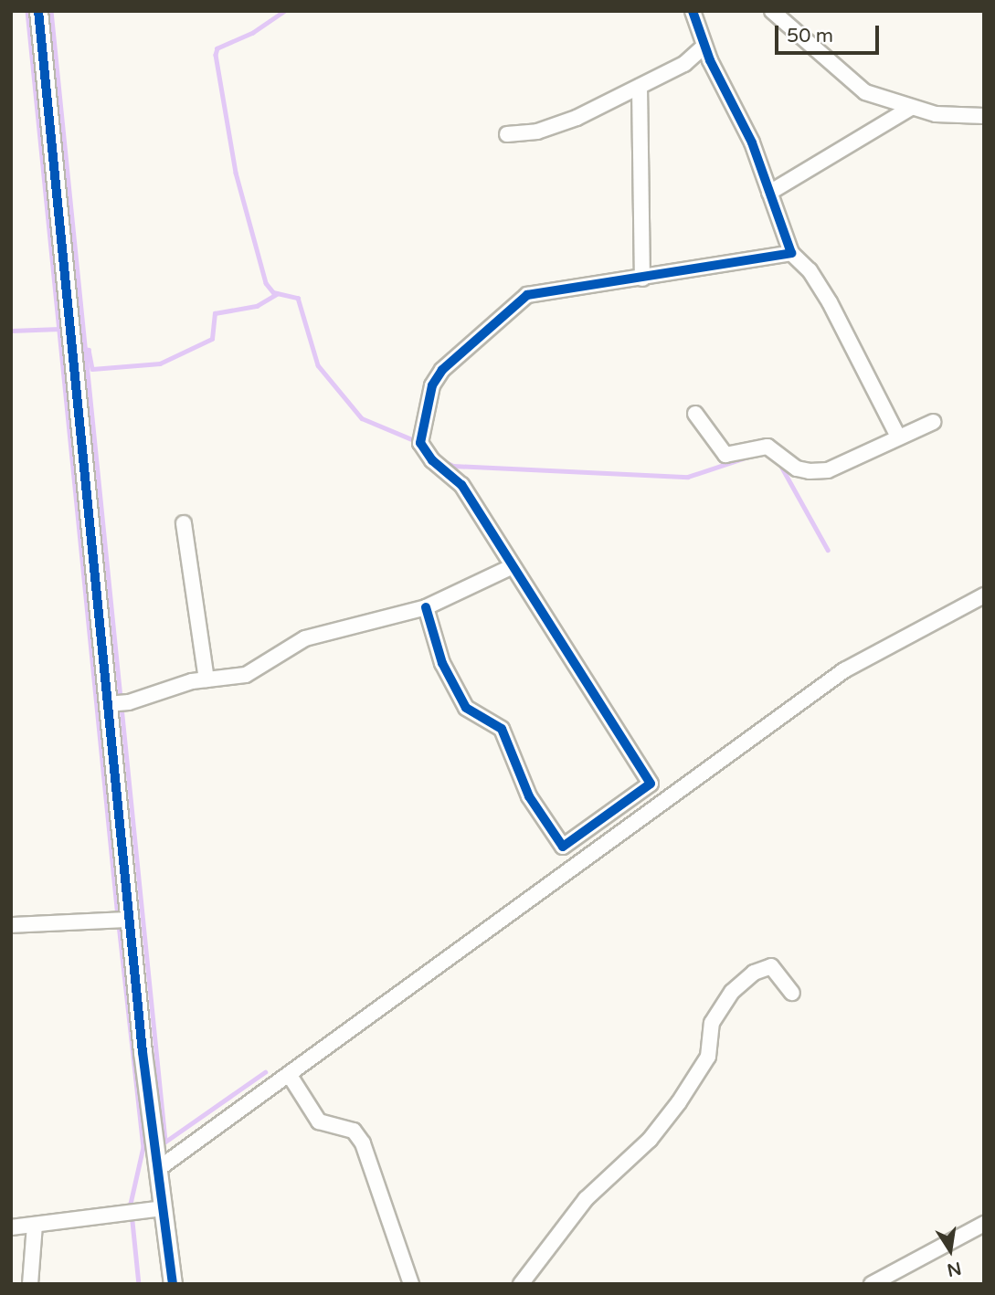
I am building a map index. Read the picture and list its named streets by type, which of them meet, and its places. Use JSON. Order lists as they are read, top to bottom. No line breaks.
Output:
{"scale_bar":"50 m","north":"bottom"}
